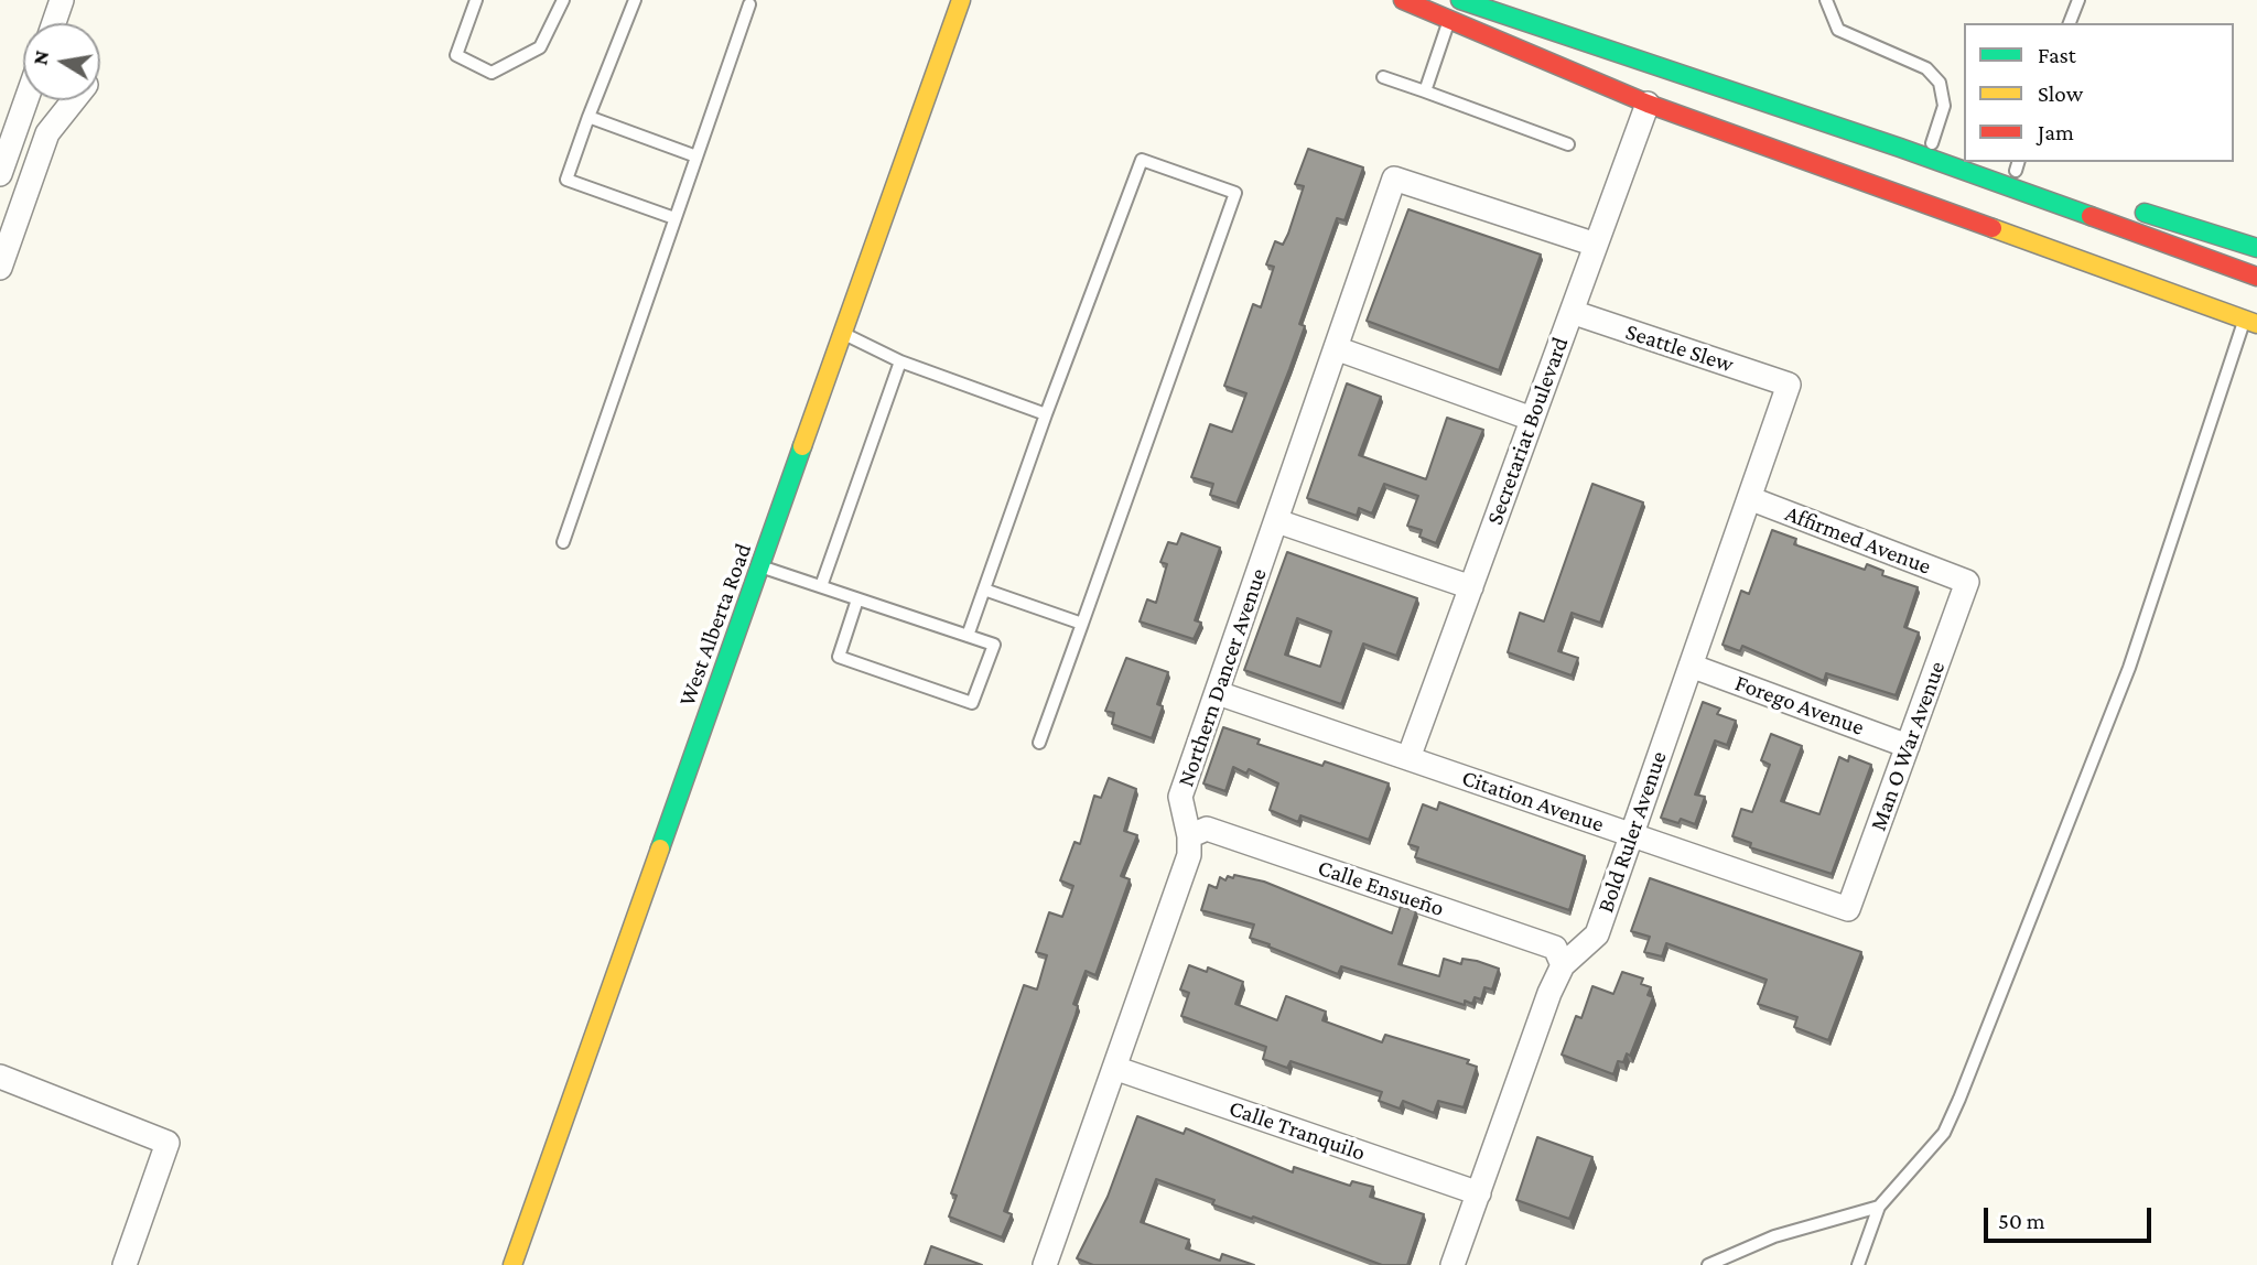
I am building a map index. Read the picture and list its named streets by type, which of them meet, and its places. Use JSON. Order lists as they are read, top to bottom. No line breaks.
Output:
{"streets":{"main road":["West Alberta Road"],"street":["Seattle Slew","Secretariat Boulevard","Affirmed Avenue","Northern Dancer Avenue","Forego Avenue","Man O War Avenue","Citation Avenue","Bold Ruler Avenue","Calle Ensueño","Calle Tranquilo"]},"crossings":[["Seattle Slew","Secretariat Boulevard"],["Seattle Slew","Bold Ruler Avenue"],["Secretariat Boulevard","Northern Dancer Avenue"],["Secretariat Boulevard","Citation Avenue"],["Affirmed Avenue","Man O War Avenue"],["Affirmed Avenue","Bold Ruler Avenue"],["Northern Dancer Avenue","Citation Avenue"],["Northern Dancer Avenue","Calle Ensueño"],["Northern Dancer Avenue","Calle Tranquilo"],["Forego Avenue","Man O War Avenue"],["Forego Avenue","Bold Ruler Avenue"],["Man O War Avenue","Citation Avenue"],["Citation Avenue","Bold Ruler Avenue"],["Bold Ruler Avenue","Calle Ensueño"],["Bold Ruler Avenue","Calle Tranquilo"]],"legend":["Fast","Slow","Jam"],"scale_bar":"50 m","north":"left"}
